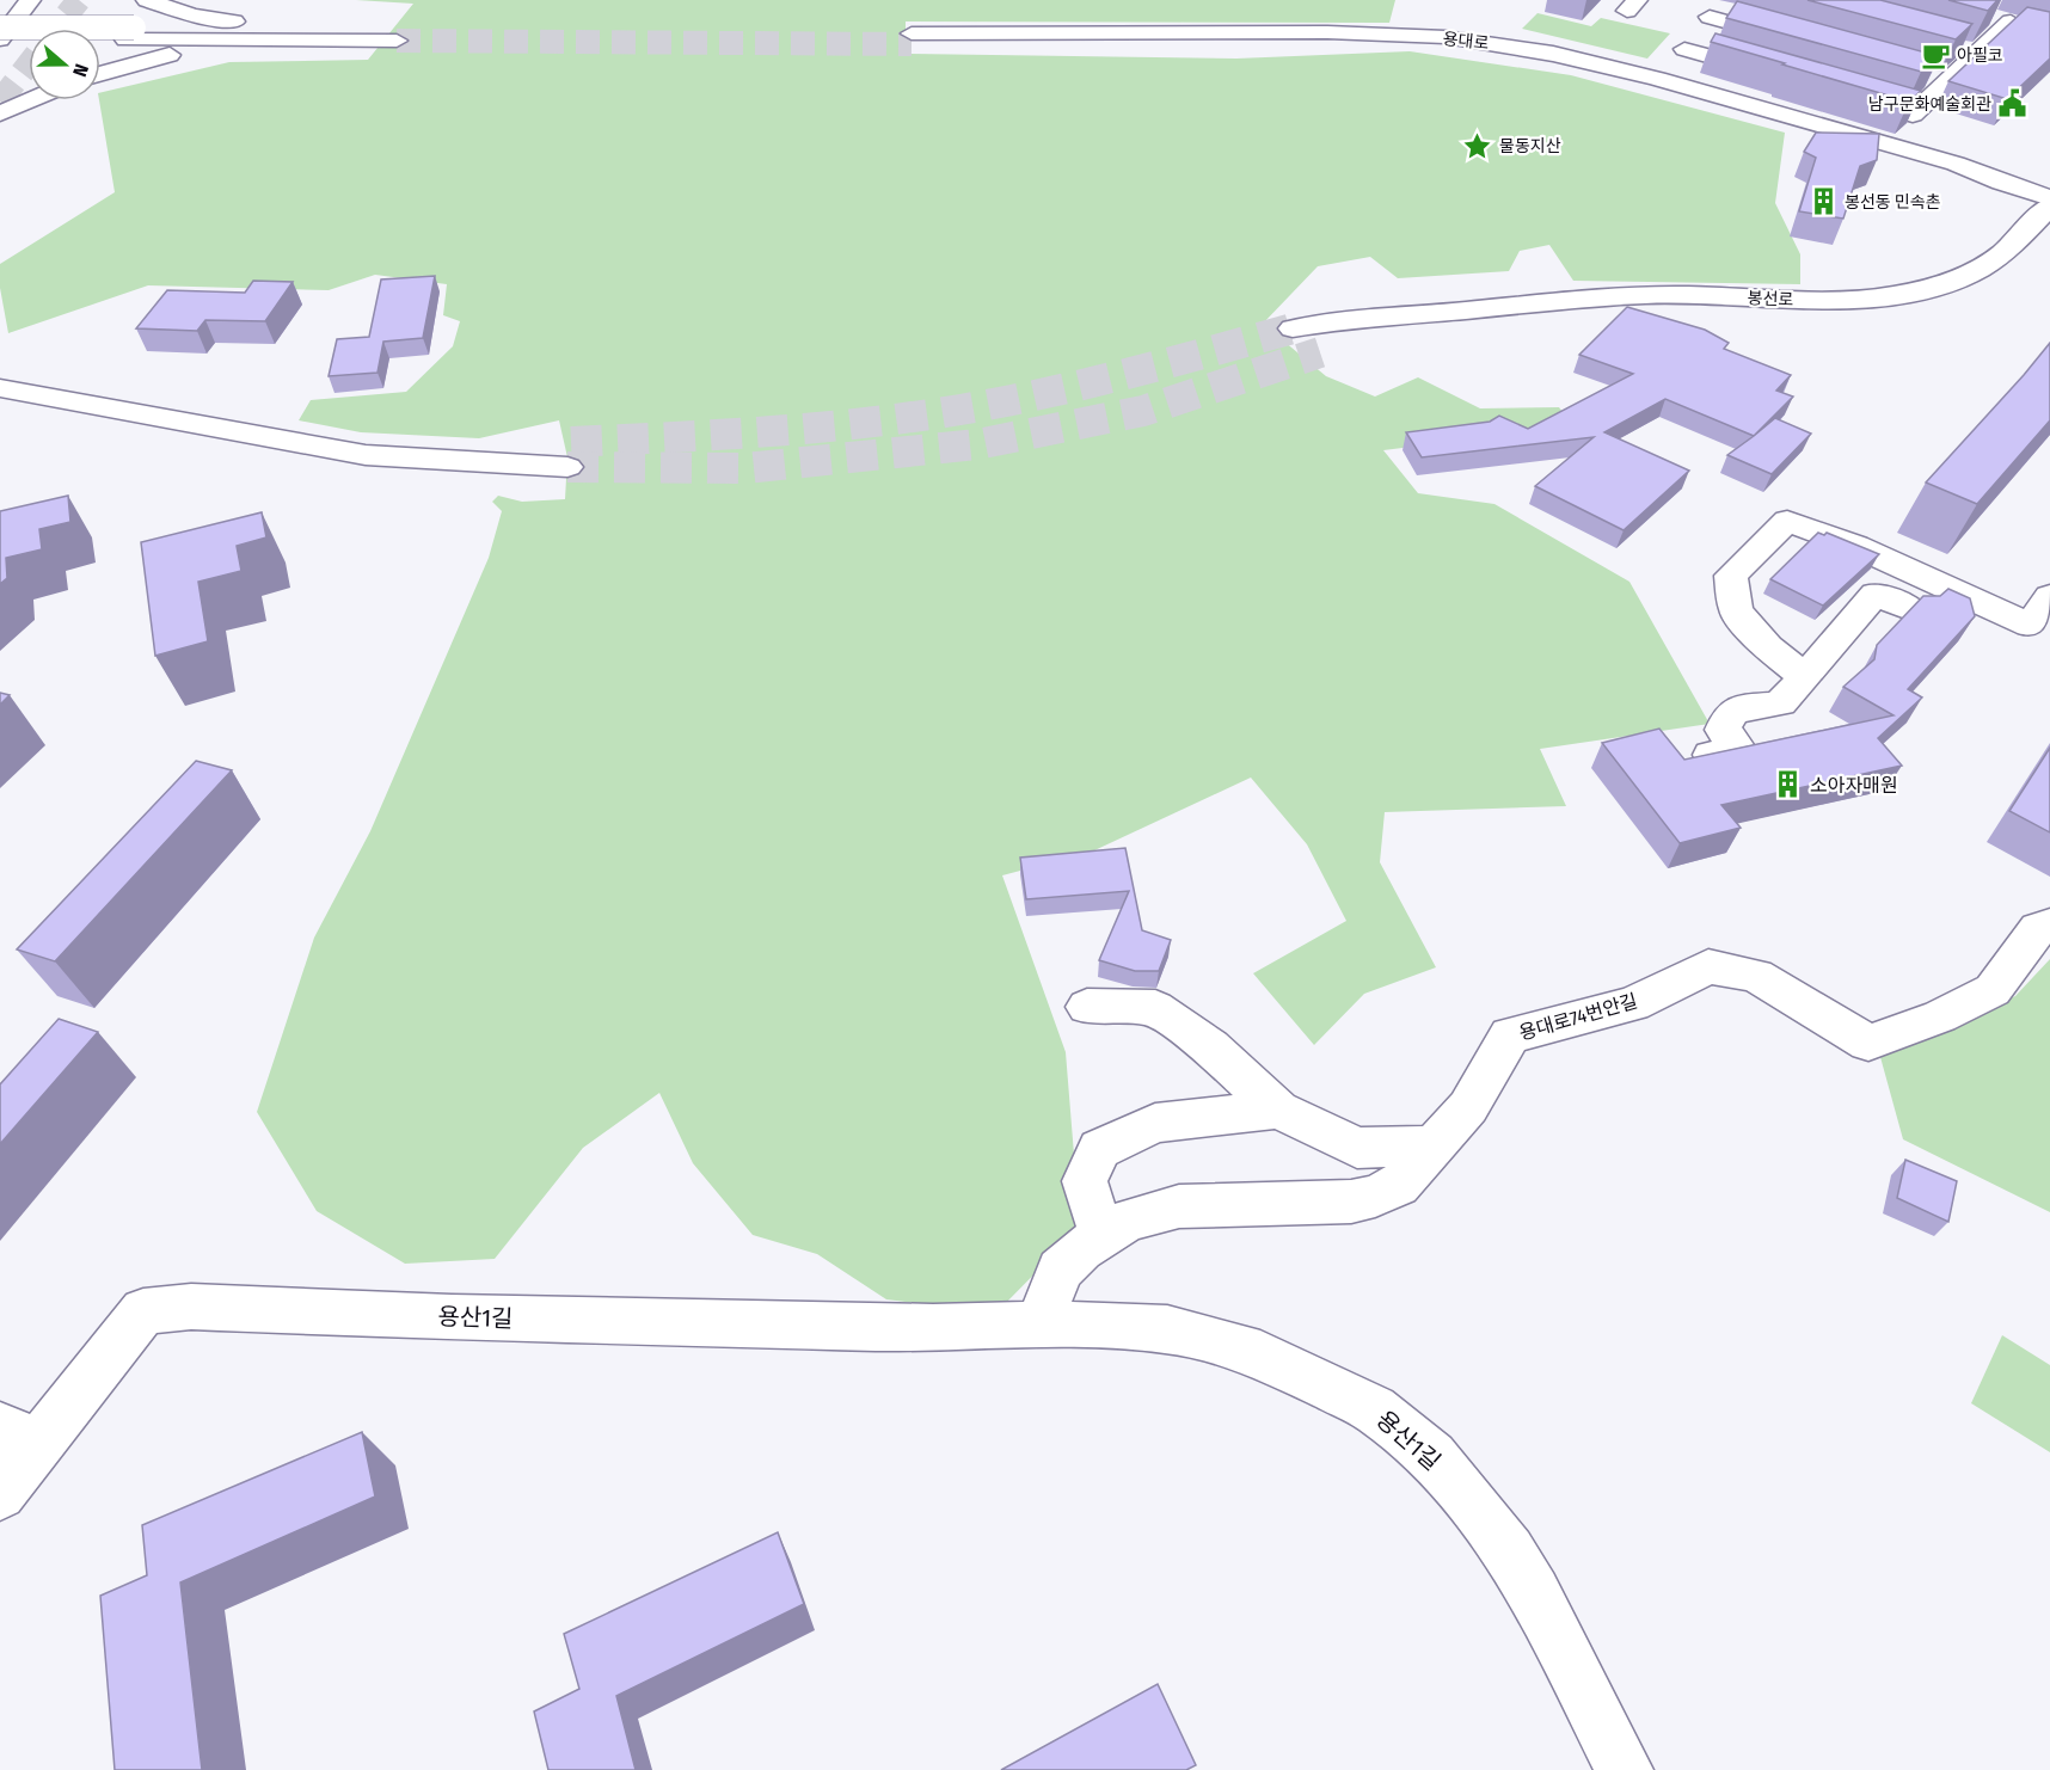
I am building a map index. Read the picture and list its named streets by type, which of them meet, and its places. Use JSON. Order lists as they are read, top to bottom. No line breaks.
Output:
{"streets":{"main road":["용대로","봉선로","용대로74번안길","용산1길"]},"places":{"cafe":["아필코"],"public building":["남구문화예술회관"],"place":["물동지산"],"building":["봉선동 민속촌","소아자매원"]},"north":"right"}
